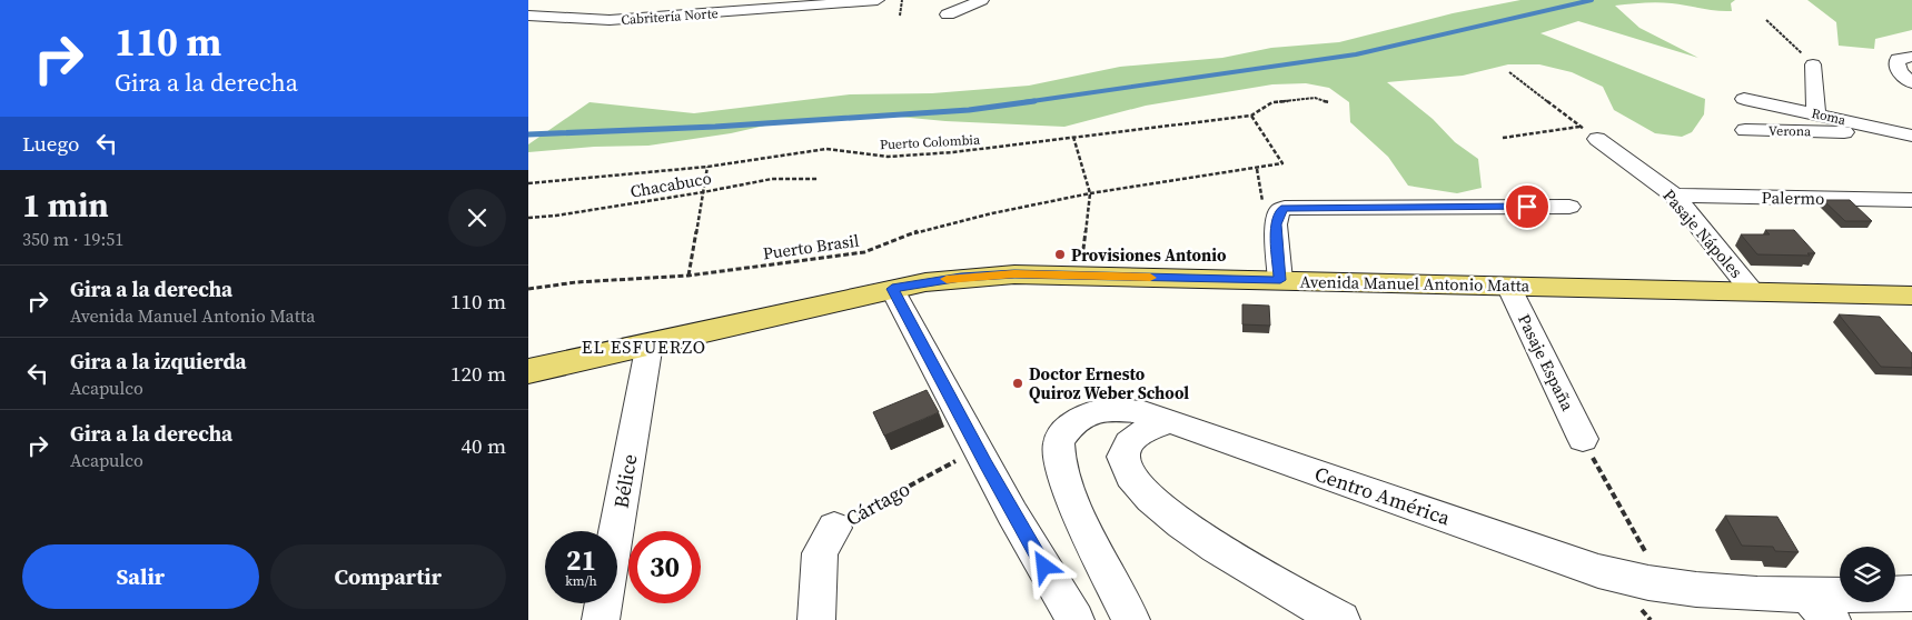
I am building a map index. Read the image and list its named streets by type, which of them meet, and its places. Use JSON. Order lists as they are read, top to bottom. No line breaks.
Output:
{"streets":{"main road":["Avenida Manuel Antonio Matta"],"street":["Cabritería Norte","Roma","Verona","Palermo","Pasaje Nápoles","Pasaje España","Bélice","Centro América","Cártago"],"path":["Puerto Colombia","Chacabuco","Puerto Brasil"]},"crossings":[["Roma","Verona"],["Puerto Colombia","Puerto Brasil"],["Palermo","Pasaje Nápoles"],["Pasaje Nápoles","Avenida Manuel Antonio Matta"],["Avenida Manuel Antonio Matta","Pasaje España"],["Avenida Manuel Antonio Matta","Bélice"]],"districts":["EL ESFUERZO"],"places":["Provisiones Antonio","Doctor Ernesto Quiroz Weber School"],"page":{"turn":["110 m","Gira a la derecha"],"then":"Luego","heading":["1 min","350 m · 19:51"],"list":[{"name":"Gira a la derecha","note":"Avenida Manuel Antonio Matta","value":"110 m"},{"name":"Gira a la izquierda","note":"Acapulco","value":"120 m"},{"name":"Gira a la derecha","note":"Acapulco","value":"40 m"}],"speed":"21 km/h","limit":"30","buttons":["Salir","Compartir"]}}
